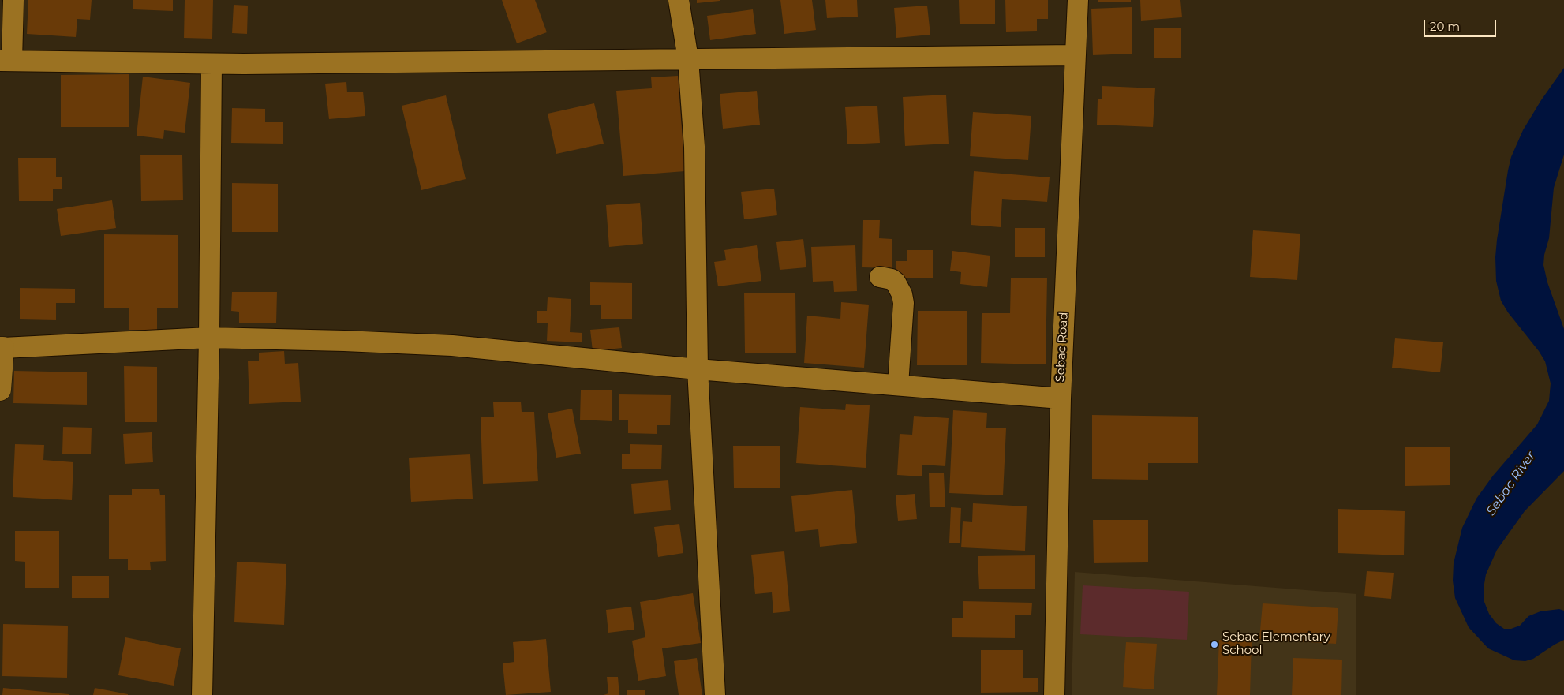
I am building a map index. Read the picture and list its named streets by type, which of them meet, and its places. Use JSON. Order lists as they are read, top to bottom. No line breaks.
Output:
{"streets":{"street":["Sebac Road"]},"water":["Sebac River"],"places":["Sebac Elementary School"],"scale_bar":"20 m"}
